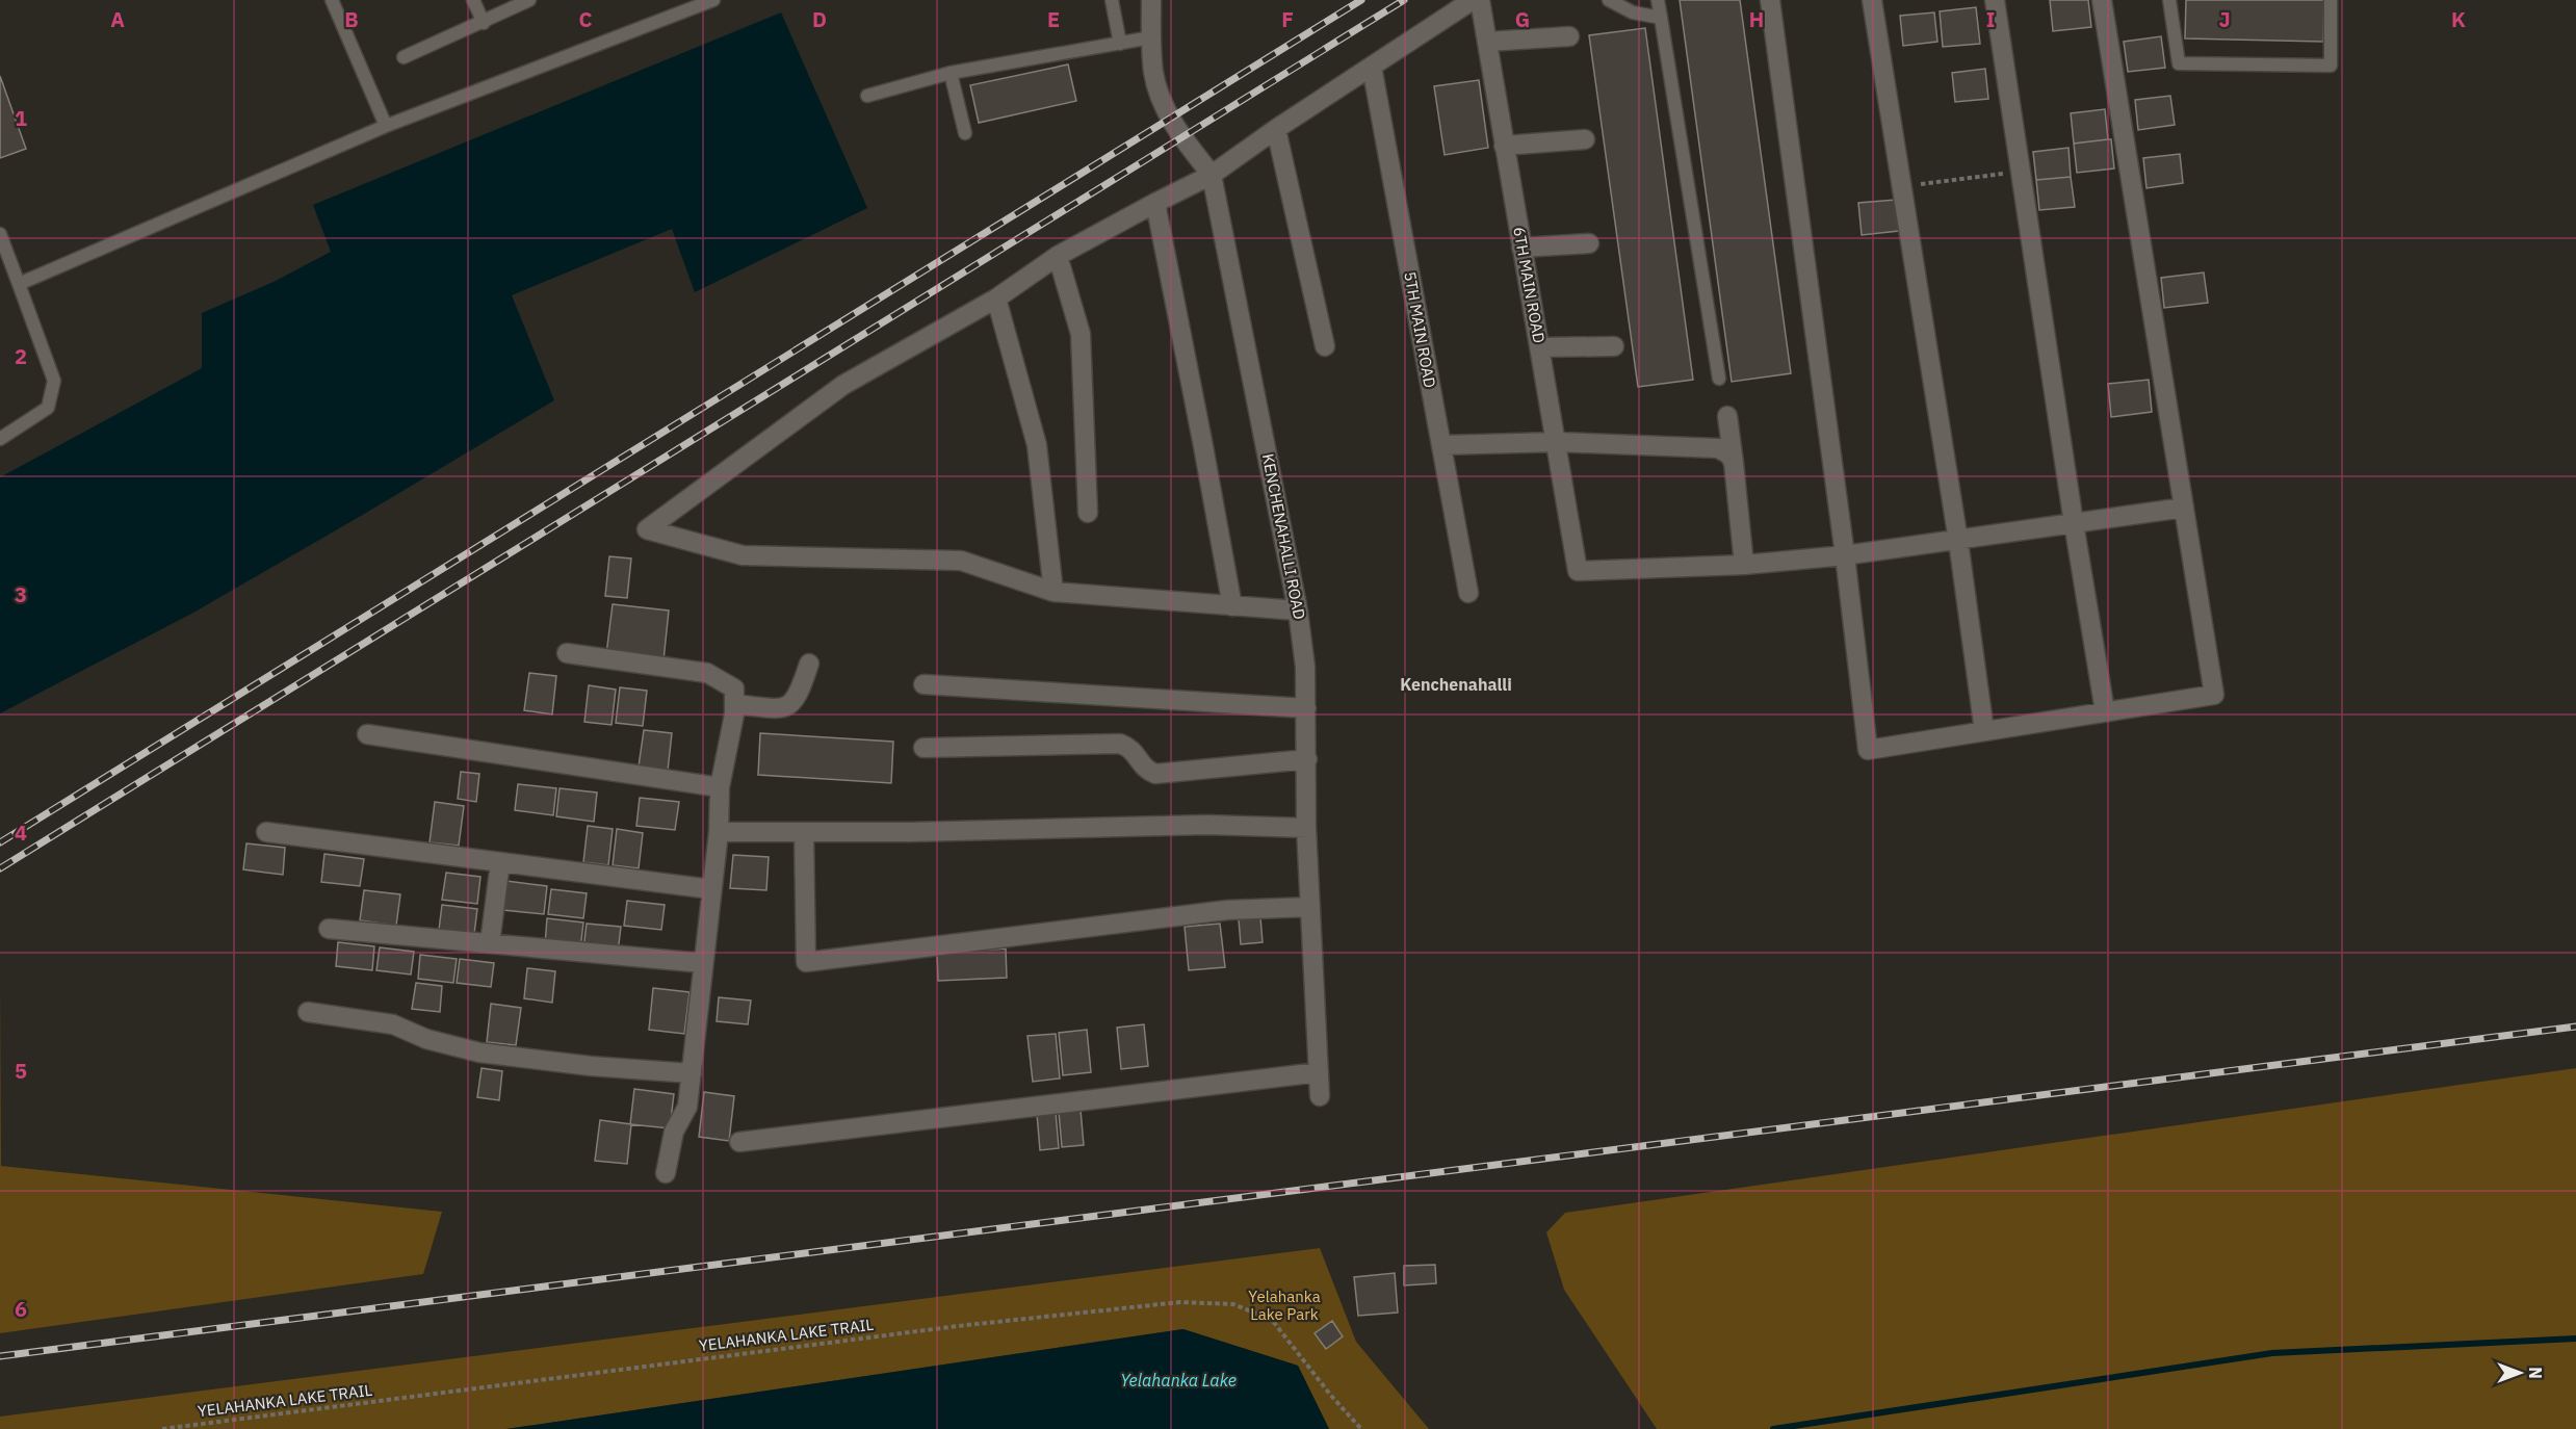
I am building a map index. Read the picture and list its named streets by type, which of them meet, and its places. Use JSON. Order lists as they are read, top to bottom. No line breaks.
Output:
{"streets":{"street":["6TH MAIN ROAD","5TH MAIN ROAD","KENCHENAHALLI ROAD"],"path":["YELAHANKA LAKE TRAIL"]},"districts":["Kenchenahalli"],"water":["Yelahanka Lake"],"parks":["Yelahanka Lake Park"],"north":"right","grid":{"columns":["A","B","C","D","E","F","G","H","I","J","K"],"rows":["1","2","3","4","5","6"]}}
